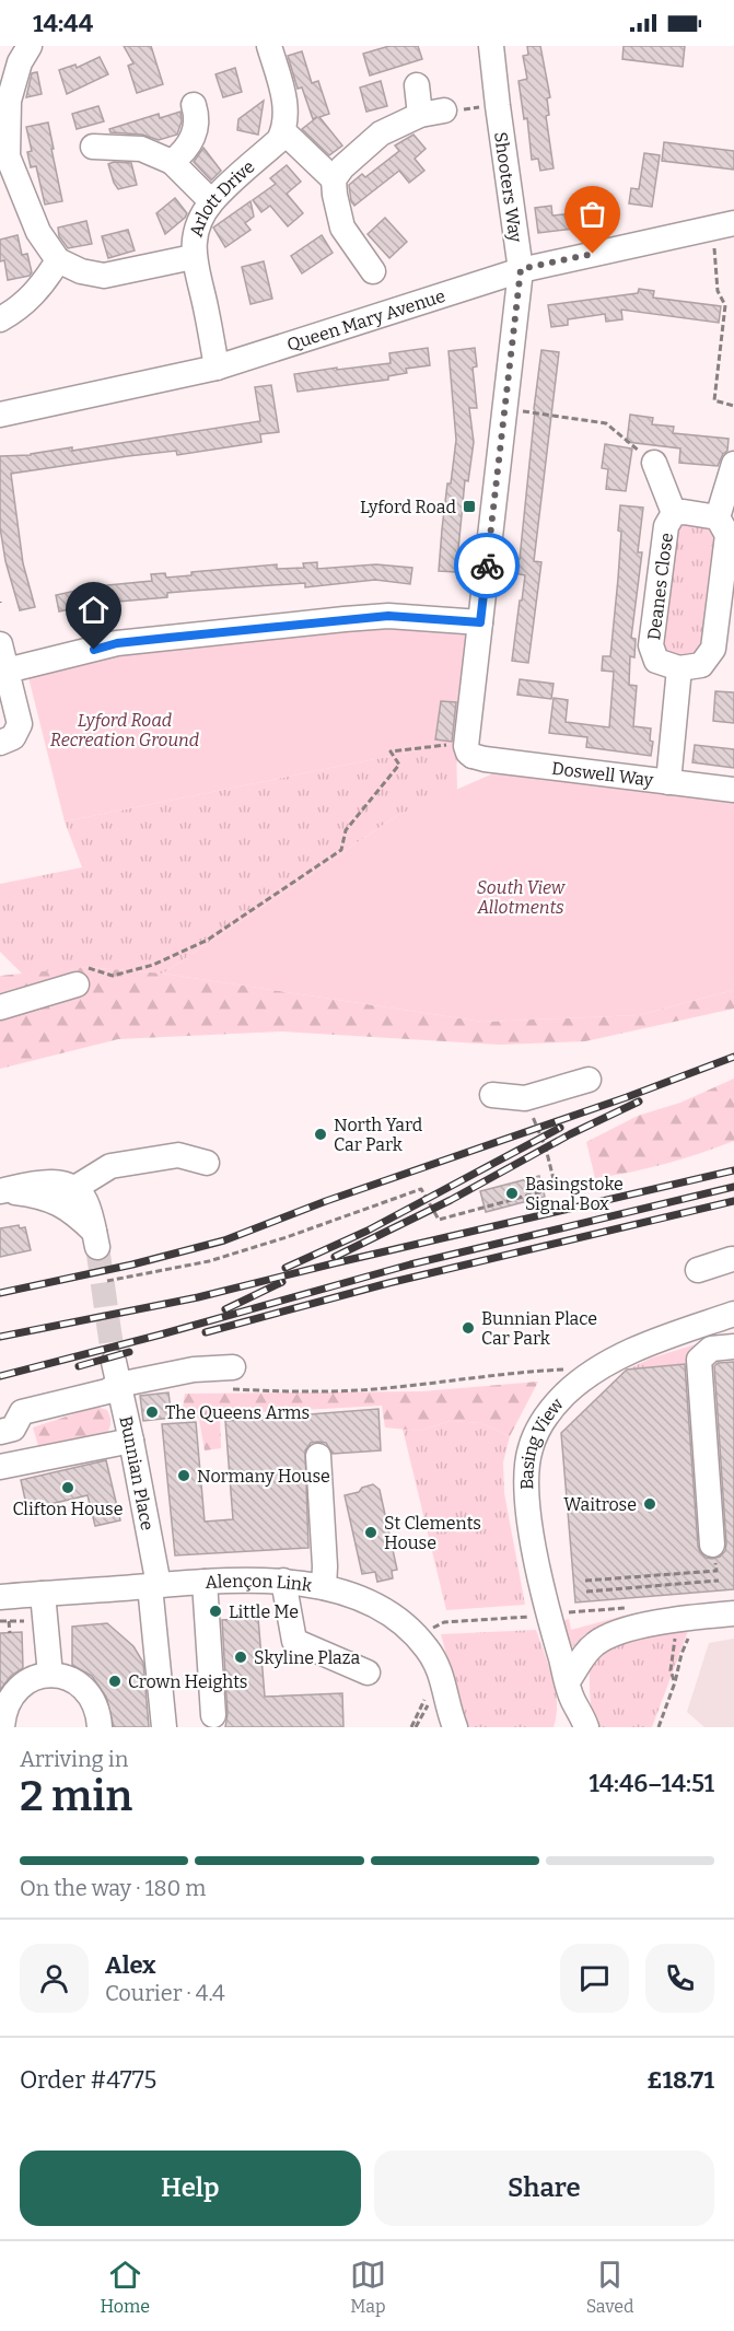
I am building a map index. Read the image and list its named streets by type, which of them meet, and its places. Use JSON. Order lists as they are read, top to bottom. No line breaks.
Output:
{"streets":{"street":["Shooters Way","Arlott Drive","Queen Mary Avenue","Deanes Close","Doswell Way","Basing View","Bunnian Place","Alençon Link"]},"crossings":[["Shooters Way","Queen Mary Avenue"],["Shooters Way","Doswell Way"],["Arlott Drive","Queen Mary Avenue"],["Bunnian Place","Alençon Link"]],"parks":["Lyford Road Recreation Ground","South View Allotments"],"places":{"transit":["Lyford Road"],"other":["North Yard Car Park","Basingstoke Signal Box","Bunnian Place Car Park","The Queens Arms","Normany House","Clifton House","Waitrose","St Clements House","Little Me","Skyline Plaza","Crown Heights"]},"page":{"status":"14:44","heading":["2 min","Arriving in","14:46–14:51"],"panel":["Alex","Courier · 4.4","Order #4775","£18.71"],"bar":"On the way · 180 m","buttons":["Help","Share"],"tabs":["Home","Map","Saved"]}}
